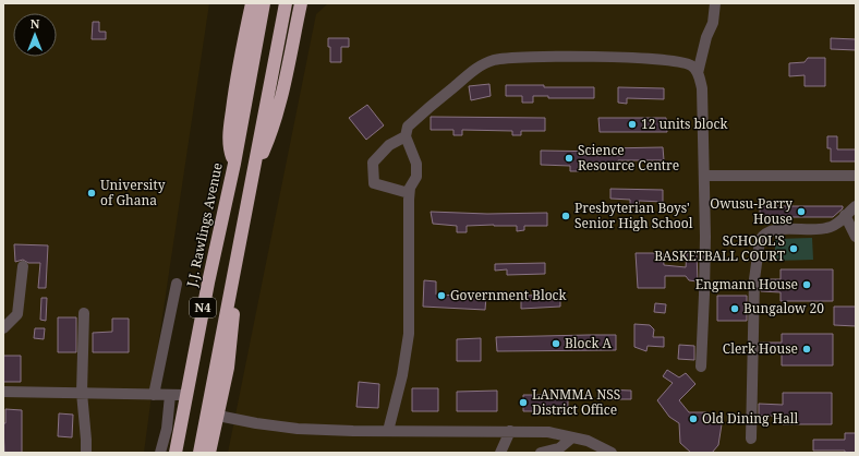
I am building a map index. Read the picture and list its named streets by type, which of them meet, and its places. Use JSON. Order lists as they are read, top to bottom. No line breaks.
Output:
{"streets":{"highway":["J.J. Rawlings Avenue","N4"]},"places":["12 units block","Science Resource Centre","University of Ghana","Owusu-Parry House","Presbyterian Boys' Senior High School","SCHOOL'S BASKETBALL COURT","Engmann House","Government Block","Bungalow 20","Block A","Clerk House","LANMMA NSS District Office","Old Dining Hall"],"north":"top"}
